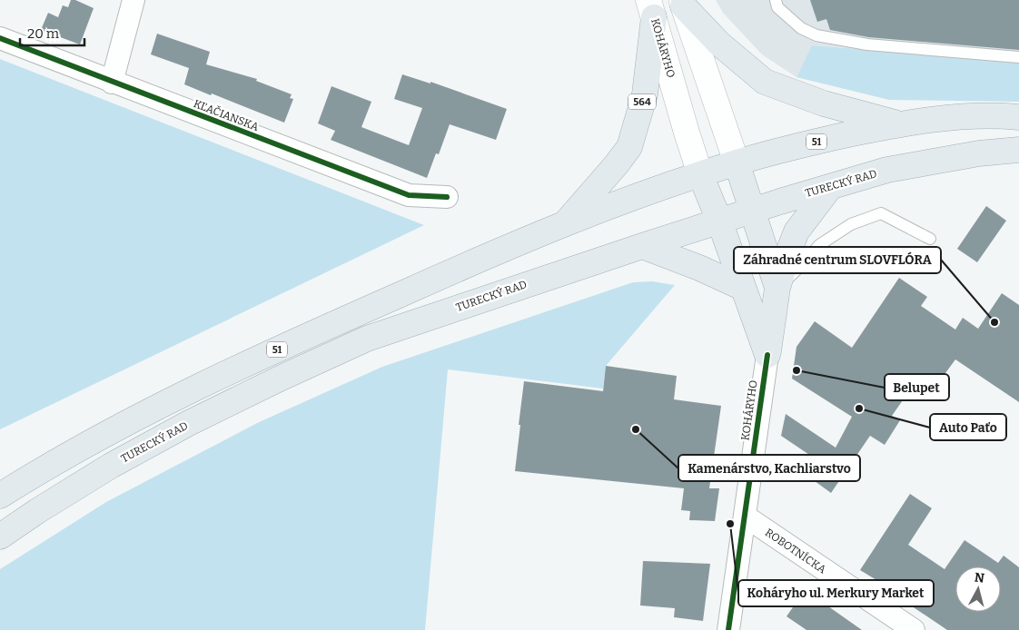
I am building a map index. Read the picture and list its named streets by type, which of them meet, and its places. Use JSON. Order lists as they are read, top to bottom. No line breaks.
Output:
{"streets":{"main road":["KOHÁRYHO","564","51","TURECKÝ RAD"],"street":["KĽAČIANSKA","ROBOTNÍCKA"]},"crossings":[["KOHÁRYHO","564"],["KOHÁRYHO","51"],["KOHÁRYHO","ROBOTNÍCKA"],["564","51"]],"places":["Záhradné centrum SLOVFLÓRA","Belupet","Auto Paťo","Kamenárstvo, Kachliarstvo","Koháryho ul. Merkury Market"],"scale_bar":"20 m","north":"top"}
